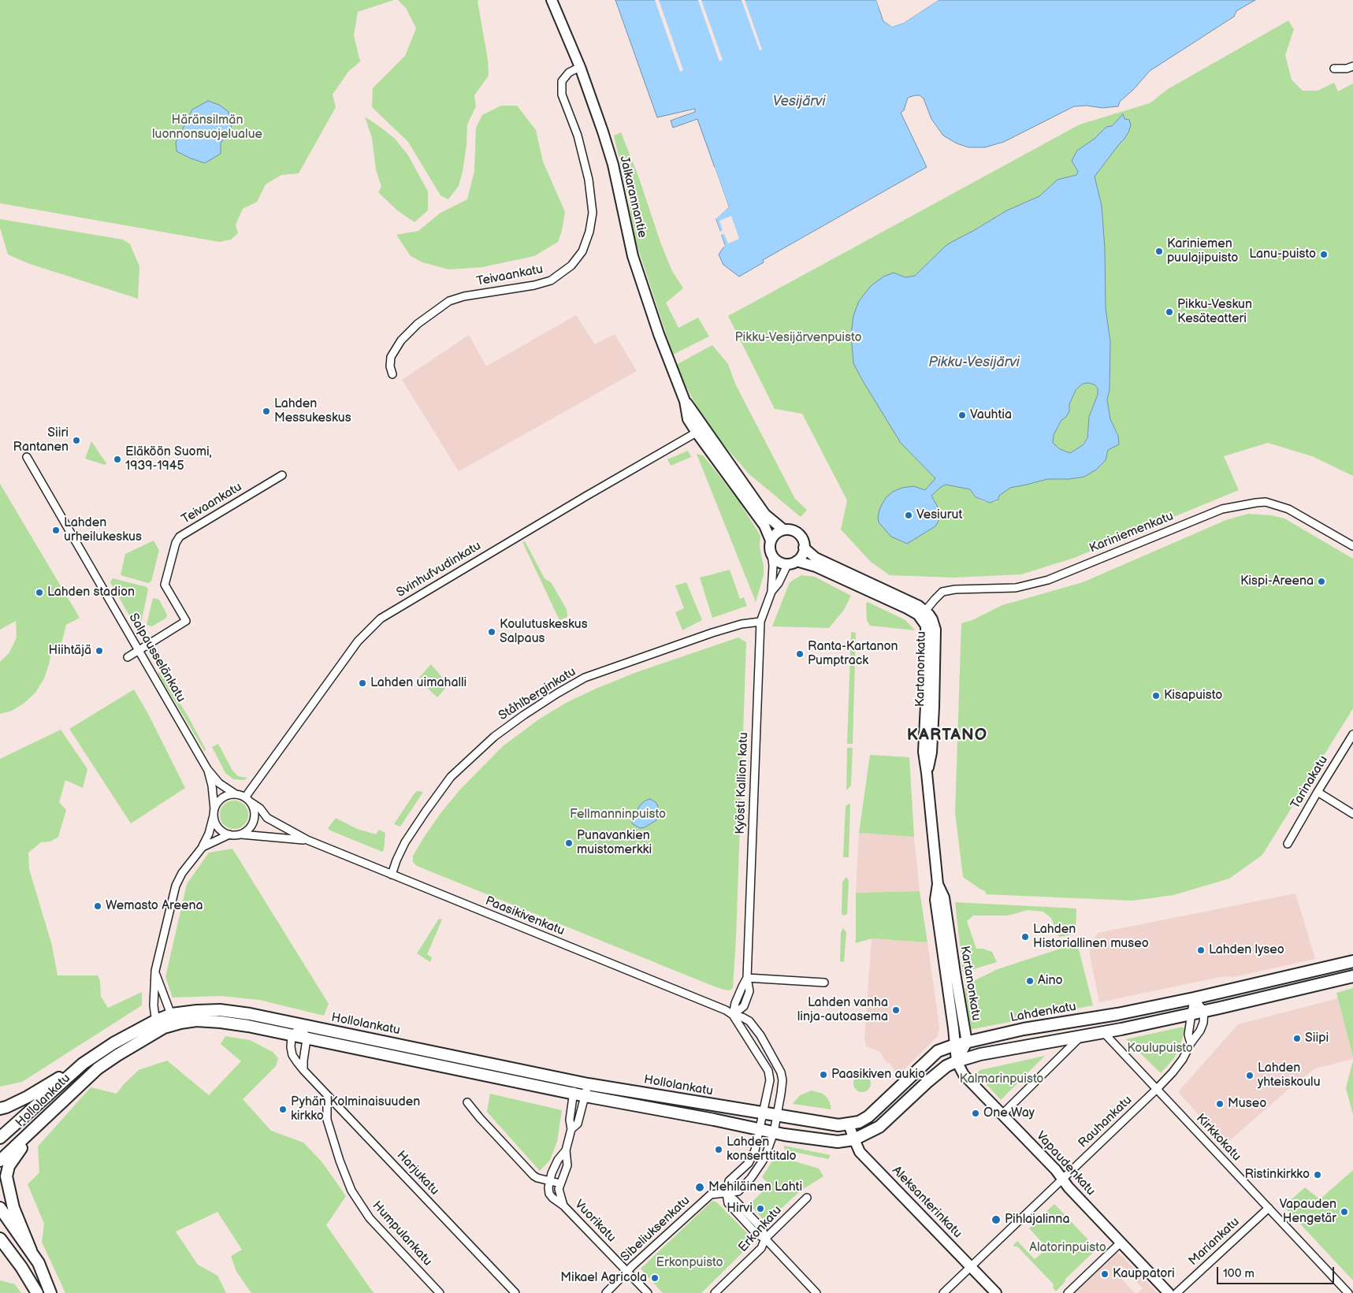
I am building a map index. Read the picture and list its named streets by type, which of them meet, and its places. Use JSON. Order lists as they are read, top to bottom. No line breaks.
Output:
{"streets":{"main road":["Jalkarannantie","Kartanonkatu","Lahdenkatu","Hollolankatu","Vapaudenkatu","Aleksanterinkatu"],"street":["Teivaankatu","Kariniemenkatu","Svinhufvudinkatu","Salpausselänkatu","Ståhlberginkatu","Tarinakatu","Kyösti Kallion katu","Paasikivenkatu","Rauhankatu","Kirkkokatu","Harjukatu","Vuorikatu","Sibeliuksenkatu","Erkonkatu","Humpulankatu","Mariankatu"]},"crossings":[["Jalkarannantie","Teivaankatu"],["Jalkarannantie","Svinhufvudinkatu"],["Jalkarannantie","Kartanonkatu"],["Jalkarannantie","Kyösti Kallion katu"],["Teivaankatu","Salpausselänkatu"],["Kariniemenkatu","Kartanonkatu"],["Svinhufvudinkatu","Salpausselänkatu"],["Svinhufvudinkatu","Paasikivenkatu"],["Salpausselänkatu","Paasikivenkatu"],["Kartanonkatu","Kyösti Kallion katu"],["Kartanonkatu","Lahdenkatu"],["Kartanonkatu","Vapaudenkatu"],["Ståhlberginkatu","Kyösti Kallion katu"],["Ståhlberginkatu","Paasikivenkatu"],["Kyösti Kallion katu","Paasikivenkatu"],["Paasikivenkatu","Lahdenkatu"],["Paasikivenkatu","Hollolankatu"],["Paasikivenkatu","Sibeliuksenkatu"],["Lahdenkatu","Hollolankatu"],["Lahdenkatu","Vapaudenkatu"],["Lahdenkatu","Aleksanterinkatu"],["Lahdenkatu","Sibeliuksenkatu"],["Hollolankatu","Harjukatu"],["Hollolankatu","Sibeliuksenkatu"],["Rauhankatu","Kirkkokatu"],["Rauhankatu","Vapaudenkatu"],["Rauhankatu","Aleksanterinkatu"],["Kirkkokatu","Mariankatu"],["Harjukatu","Humpulankatu"],["Vuorikatu","Sibeliuksenkatu"]],"districts":["KARTANO"],"water":["Vesijärvi","Pikku-Vesijärvi"],"parks":["Häränsilmän luonnonsuojelualue","Pikku-Vesijärvenpuisto","Fellmanninpuisto","Koulupuisto","Kalmarinpuisto","Alatorinpuisto","Erkonpuisto"],"places":["Kariniemen puulajipuisto","Lanu-puisto","Pikku-Veskun Kesäteatteri","Lahden Messukeskus","Vauhtia","Siiri Rantanen","Eläköön Suomi, 1939-1945","Vesiurut","Lahden urheilukeskus","Kispi-Areena","Lahden stadion","Koulutuskeskus Salpaus","Hiihtäjä","Ranta-Kartanon Pumptrack","Lahden uimahalli","Kisapuisto","Punavankien muistomerkki","Wemasto Areena","Lahden Historiallinen museo","Lahden lyseo","Aino","Lahden vanha linja-autoasema","Siipi","Paasikiven aukio","Lahden yhteiskoulu","Museo","Pyhän Kolminaisuuden kirkko","One Way","Lahden konserttitalo","Ristinkirkko","Mehiläinen Lahti","Hirvi","Vapauden Hengetär","Pihlajalinna","Kauppatori","Mikael Agricola"],"scale_bar":"100 m"}
